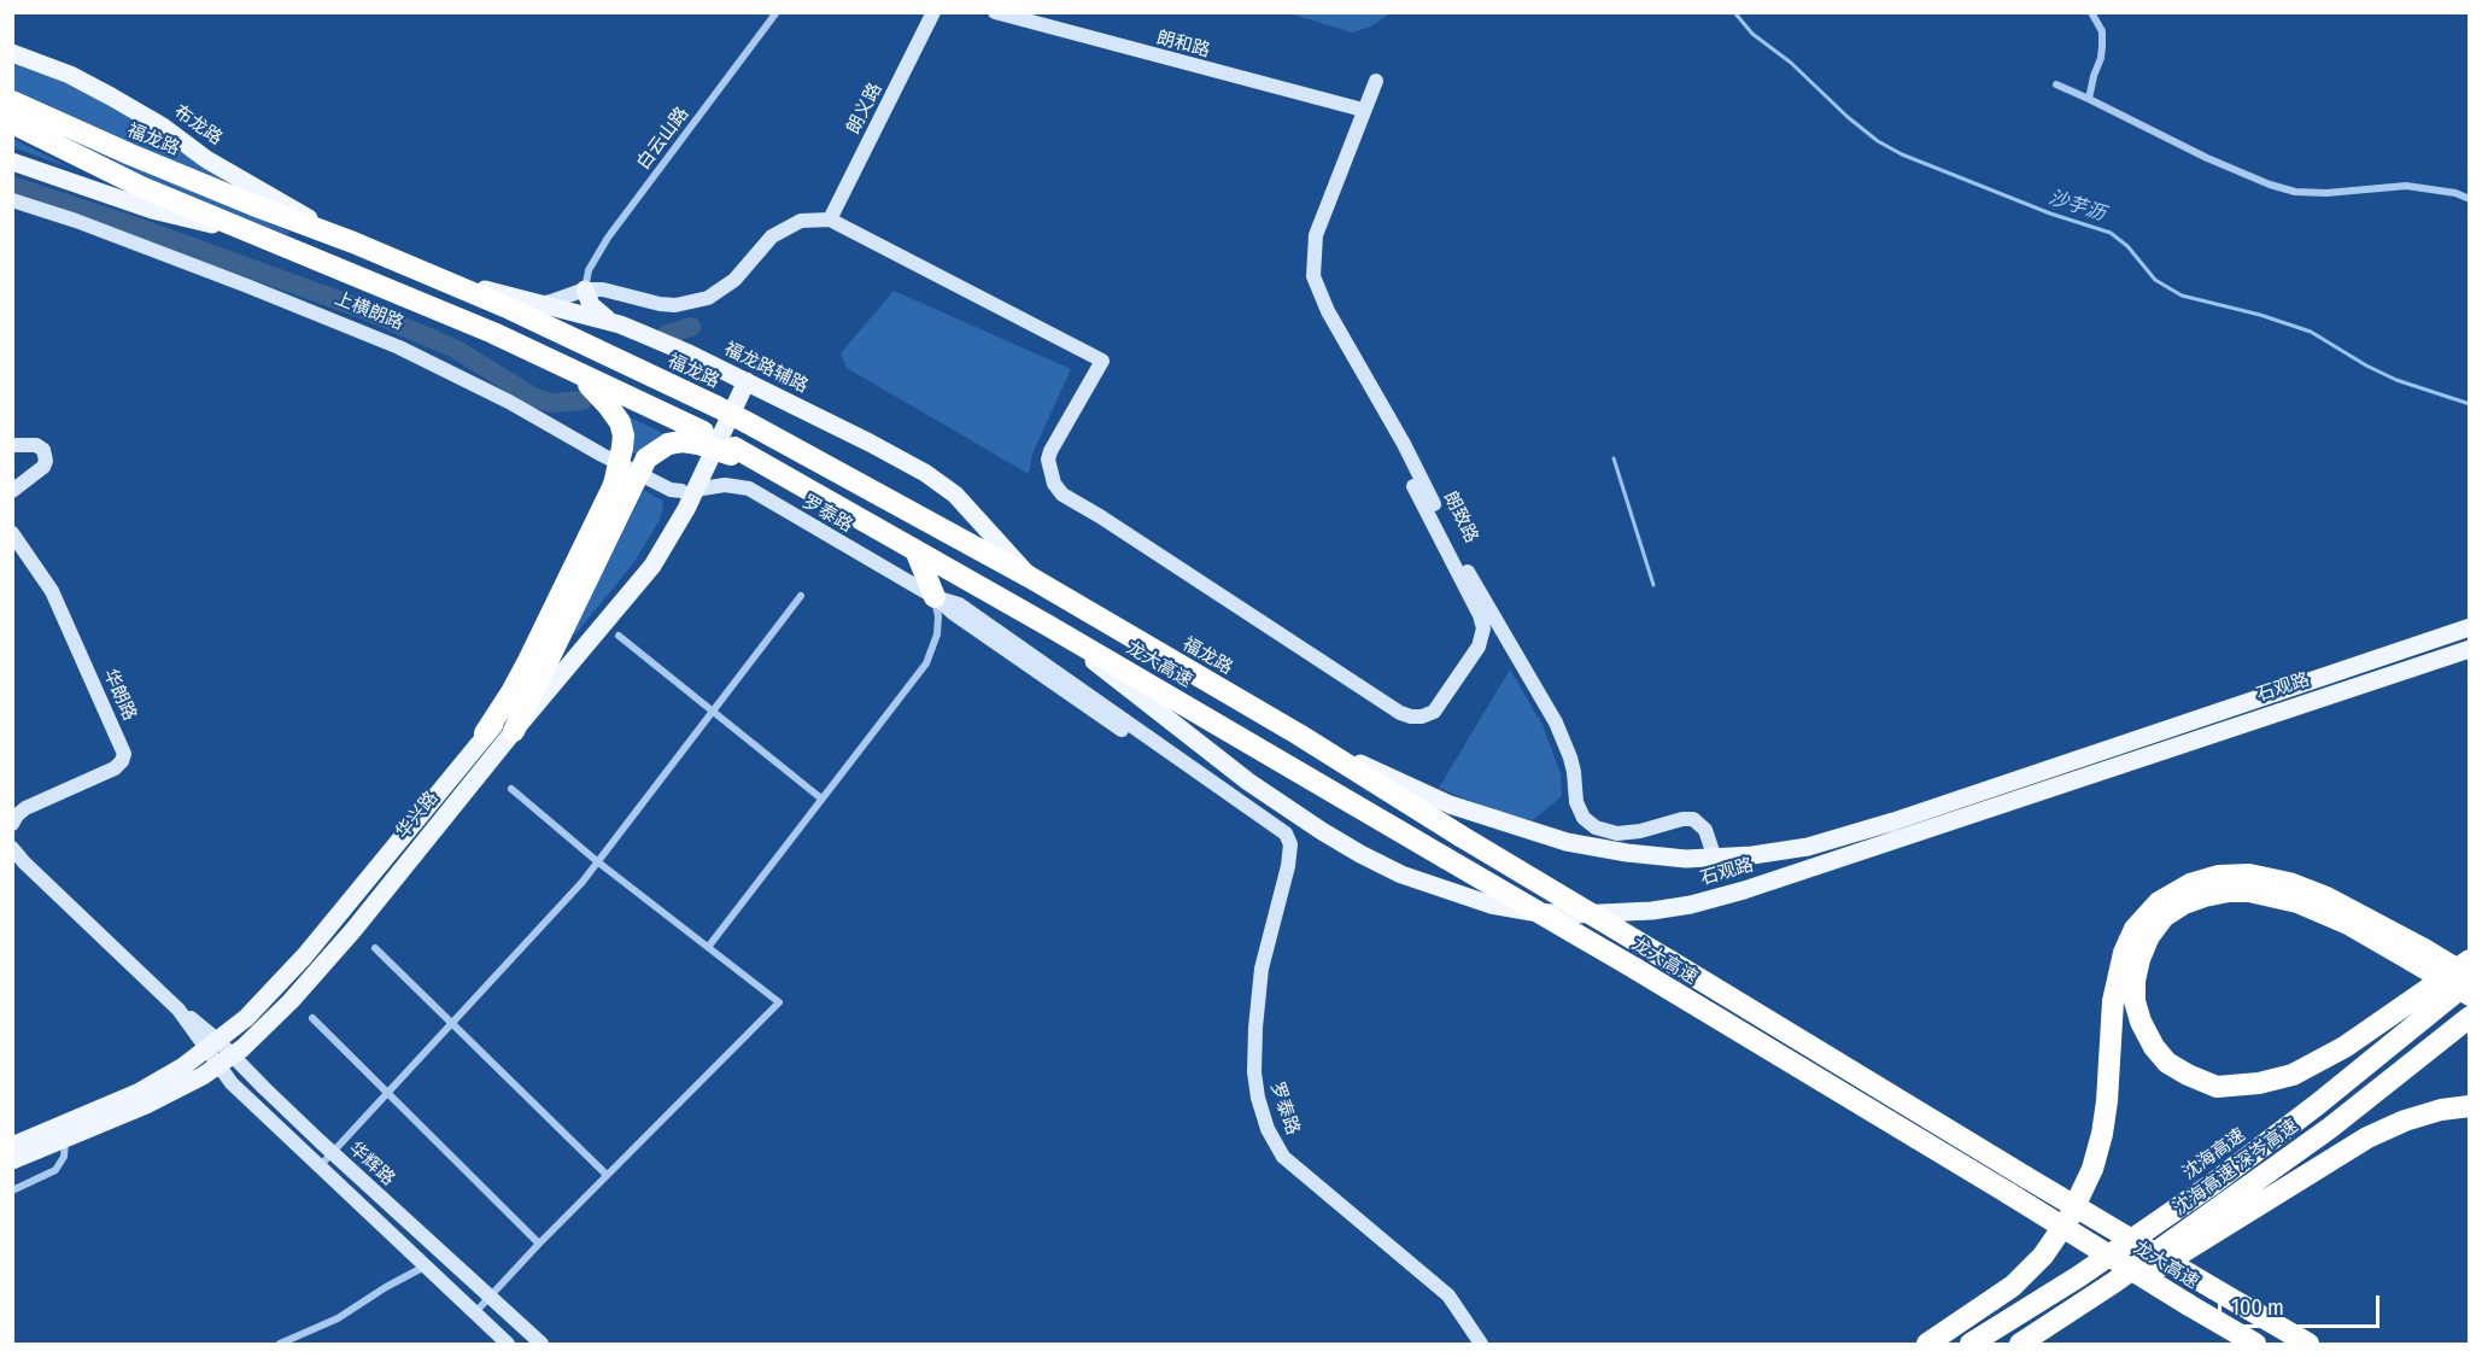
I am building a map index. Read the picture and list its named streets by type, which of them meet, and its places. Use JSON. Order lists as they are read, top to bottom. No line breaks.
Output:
{"streets":{"highway":["福龙路","龙大高速","沈海高速","沈海高速 深岑高速"],"main road":["布龙路","福龙路辅路","石观路","华兴路"],"street":["朗和路","朗义路","白云山路","上横朗路","罗泰路","朗致路","华朗路","华辉路"]},"crossings":[["朗和路","朗致路"],["布龙路","福龙路"],["福龙路","福龙路辅路"],["福龙路","龙大高速"],["福龙路","石观路"],["上横朗路","罗泰路"],["上横朗路","华兴路"],["福龙路辅路","华兴路"],["罗泰路","华兴路"],["朗致路","石观路"],["龙大高速","石观路"],["华兴路","华辉路"]],"water":["沙芋沥"],"scale_bar":"100 m"}
